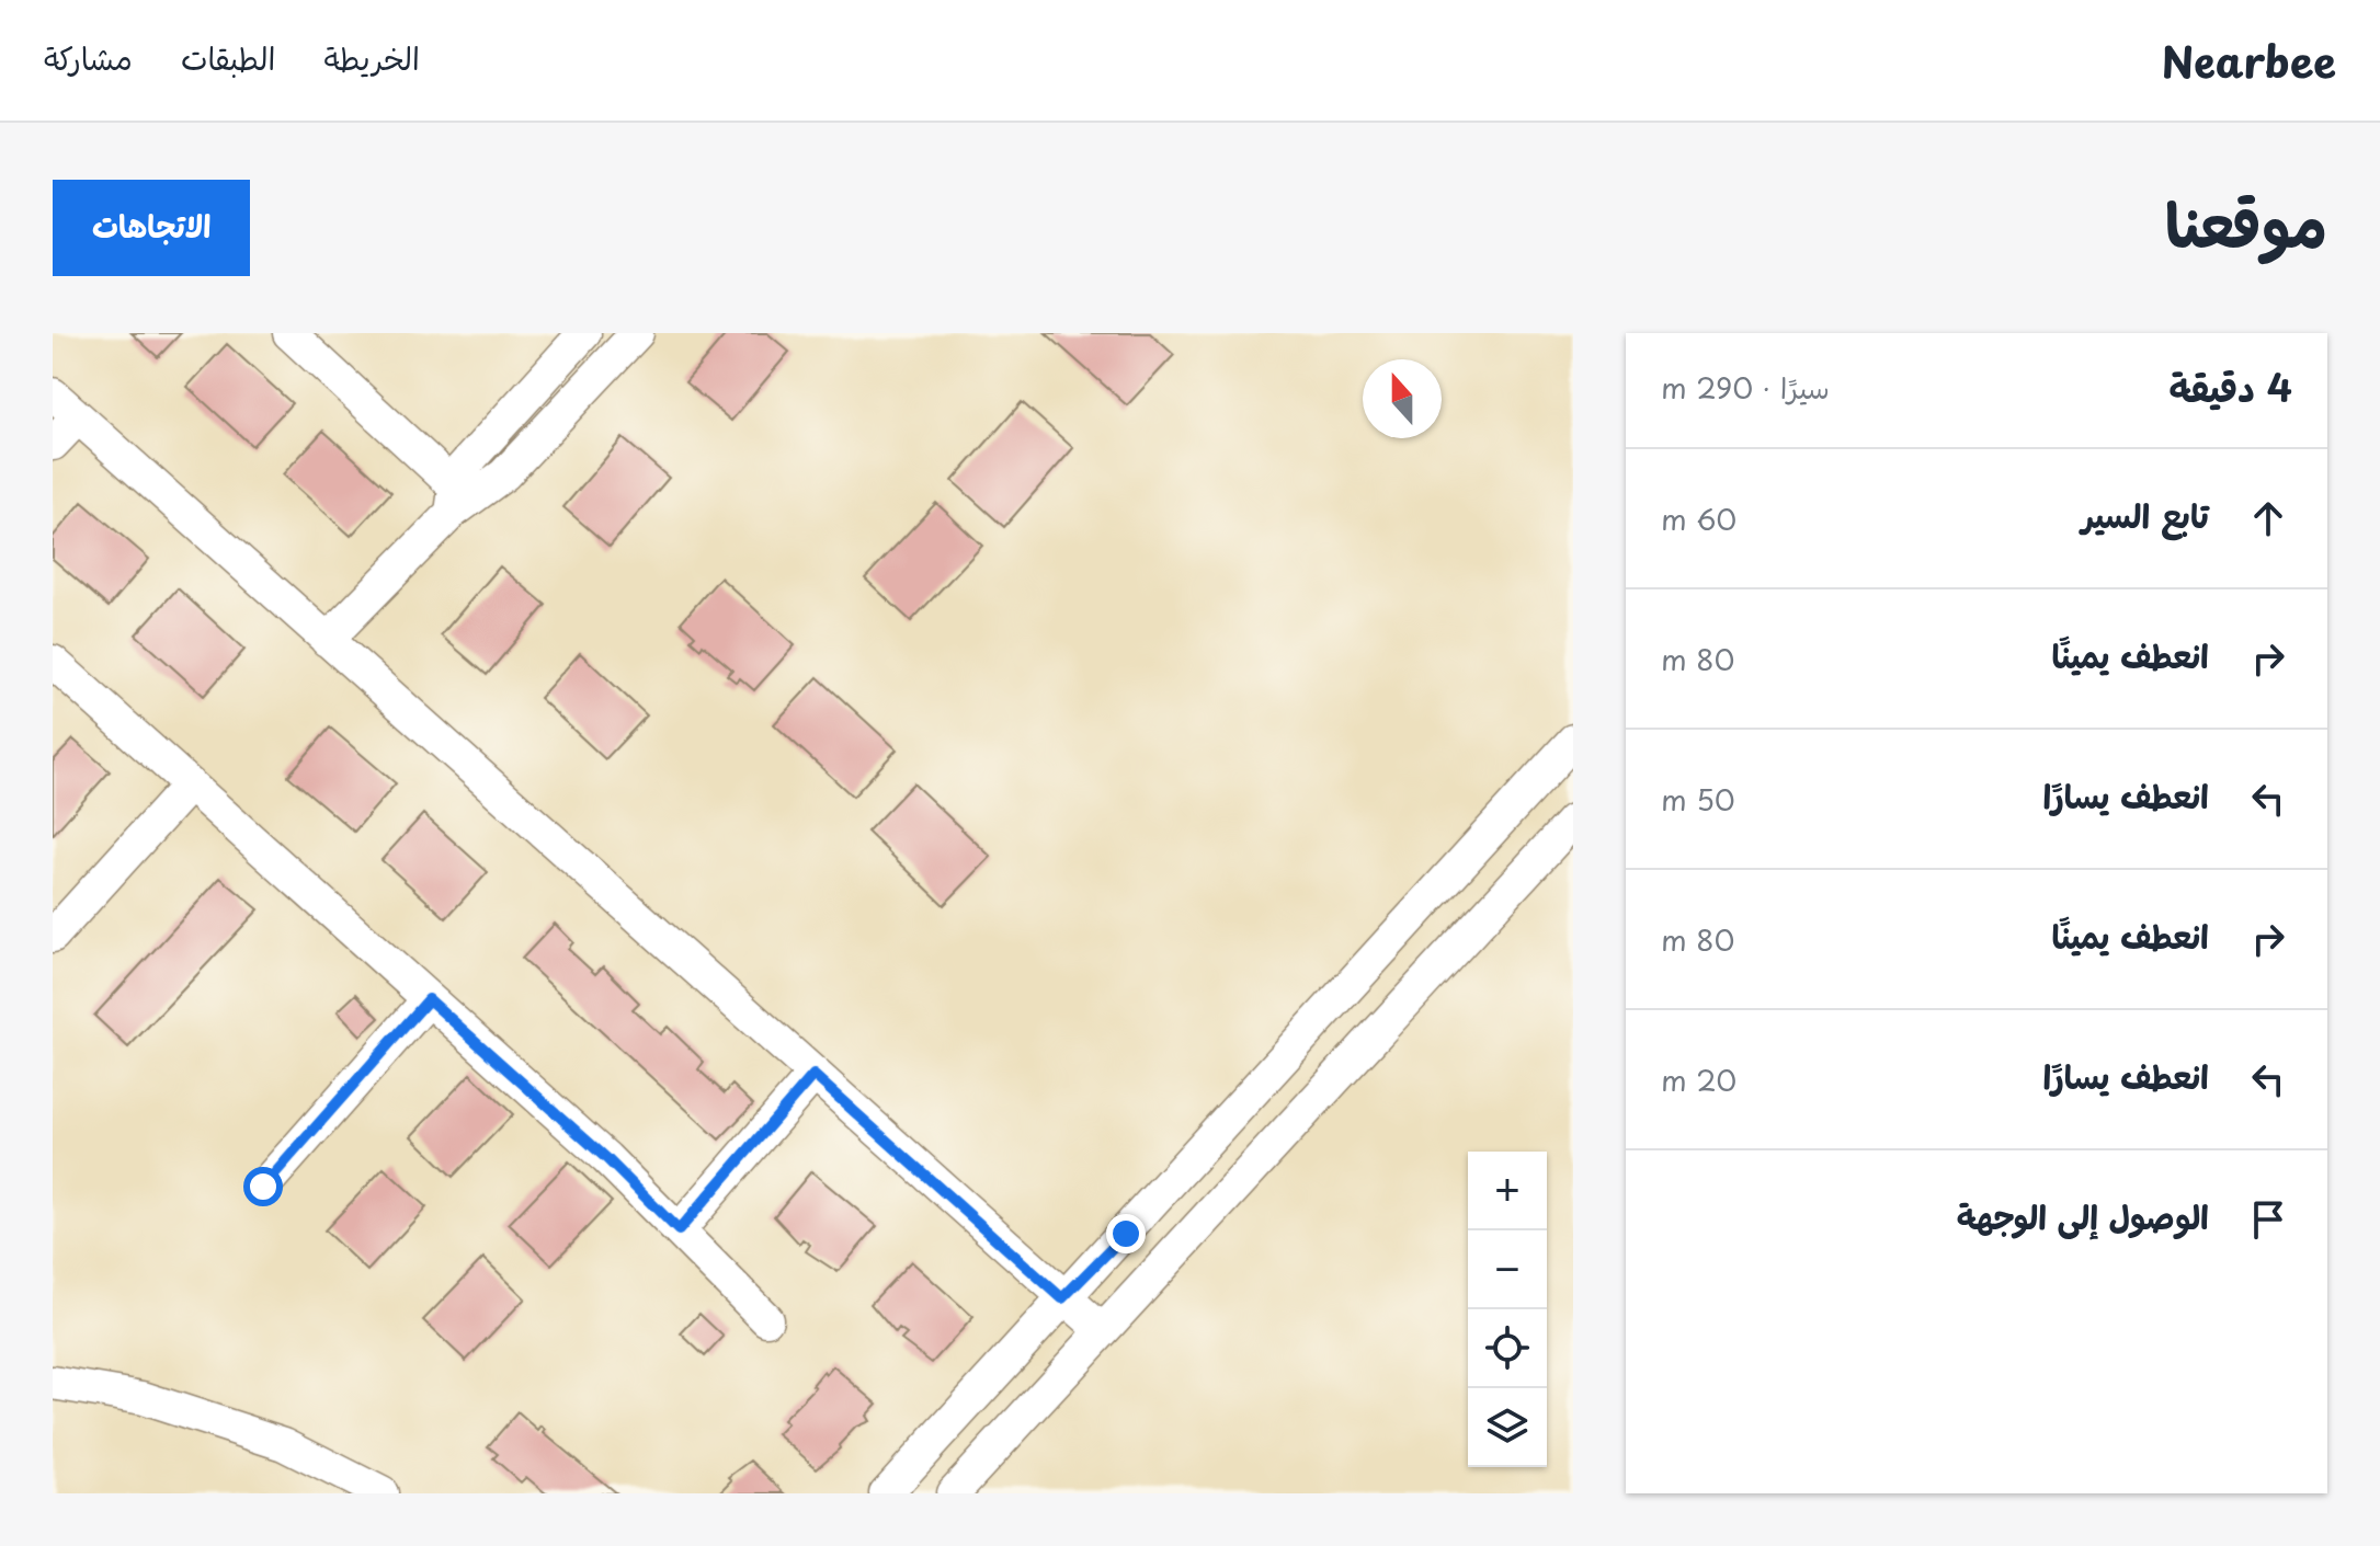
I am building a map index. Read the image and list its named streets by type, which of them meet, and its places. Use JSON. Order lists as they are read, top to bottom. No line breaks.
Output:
{"north":"top","page":{"header":"Nearbee","nav":["الخريطة","الطبقات","مشاركة"],"title":"موقعنا","buttons":"الاتجاهات","heading":["4 دقيقة","سيرًا · 290 m"],"list":[["تابع السير","60 m"],["انعطف يمينًا","80 m"],["انعطف يسارًا","50 m"],["انعطف يمينًا","80 m"],["انعطف يسارًا","20 m"],"الوصول إلى الوجهة"],"map_buttons":["+","−"]}}
